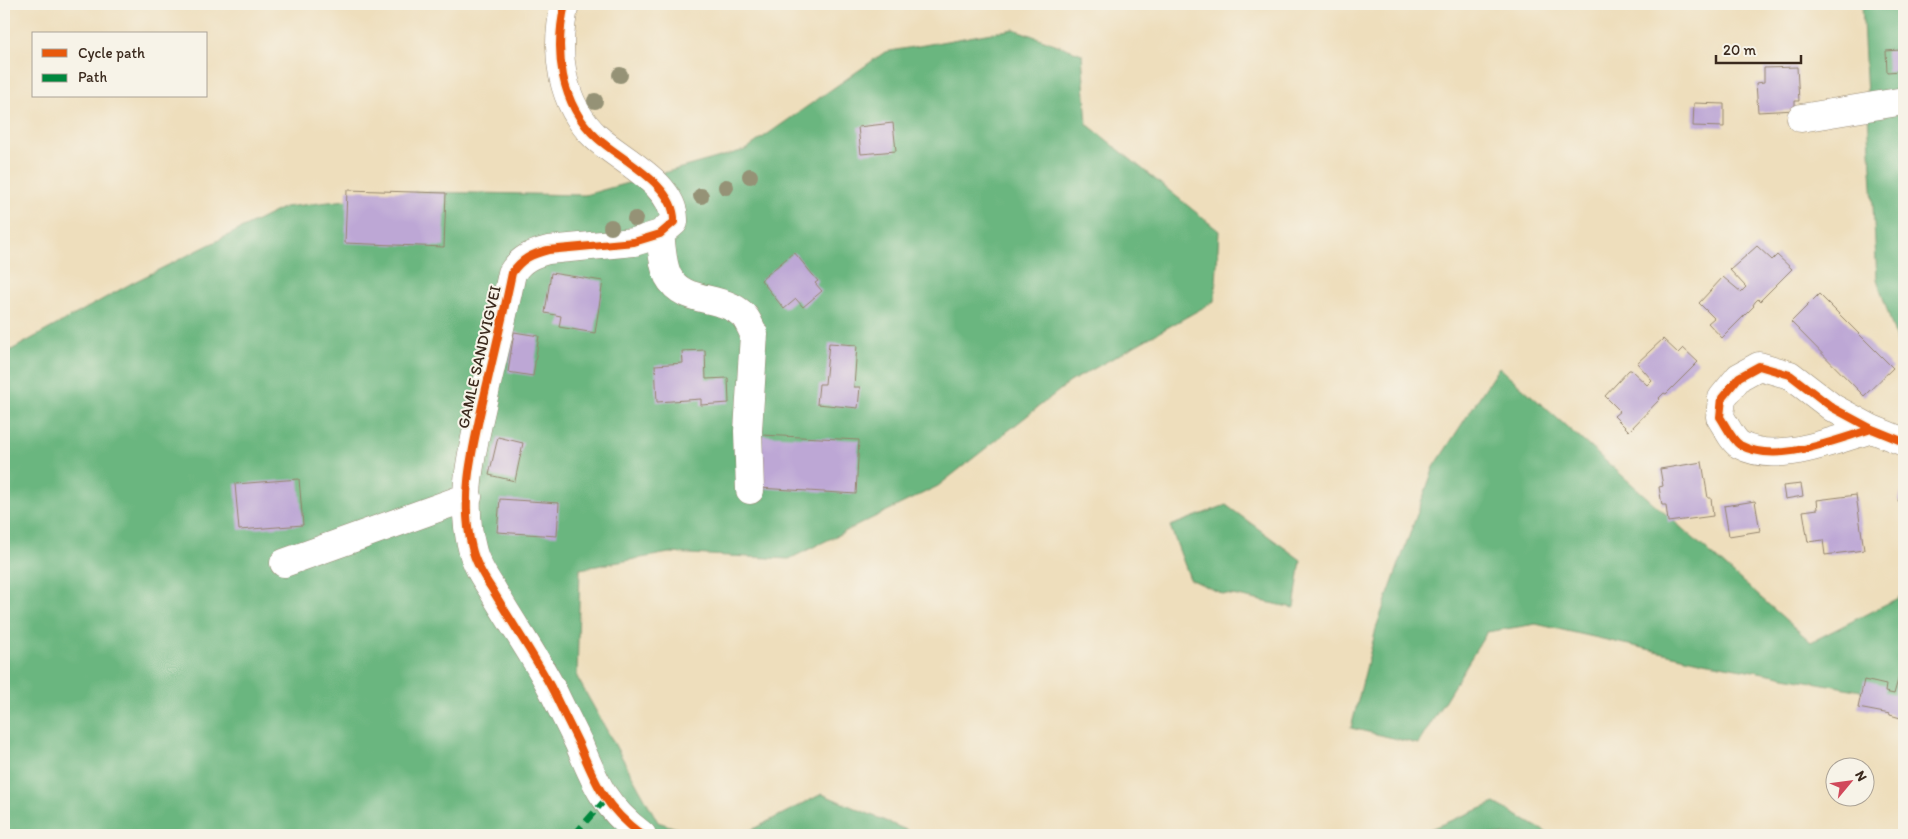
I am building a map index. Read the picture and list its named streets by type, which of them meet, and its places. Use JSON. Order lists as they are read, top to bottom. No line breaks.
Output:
{"streets":{"street":["GAMLE SANDVIGVEI"]},"legend":["Cycle path","Path"],"scale_bar":"20 m","north":"top right"}
